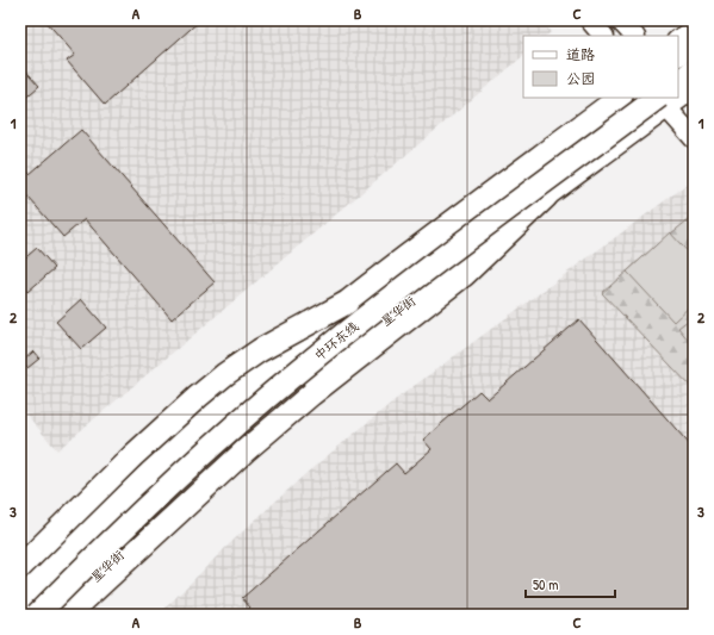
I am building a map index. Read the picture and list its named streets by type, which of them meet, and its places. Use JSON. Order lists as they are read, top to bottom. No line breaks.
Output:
{"streets":{"highway":["中环东线"],"main road":["星华街"]},"crossings":[["星华街","中环东线"]],"legend":["道路","公园"],"scale_bar":"50 m","grid":{"columns":["A","B","C"],"rows":["1","2","3"]}}
